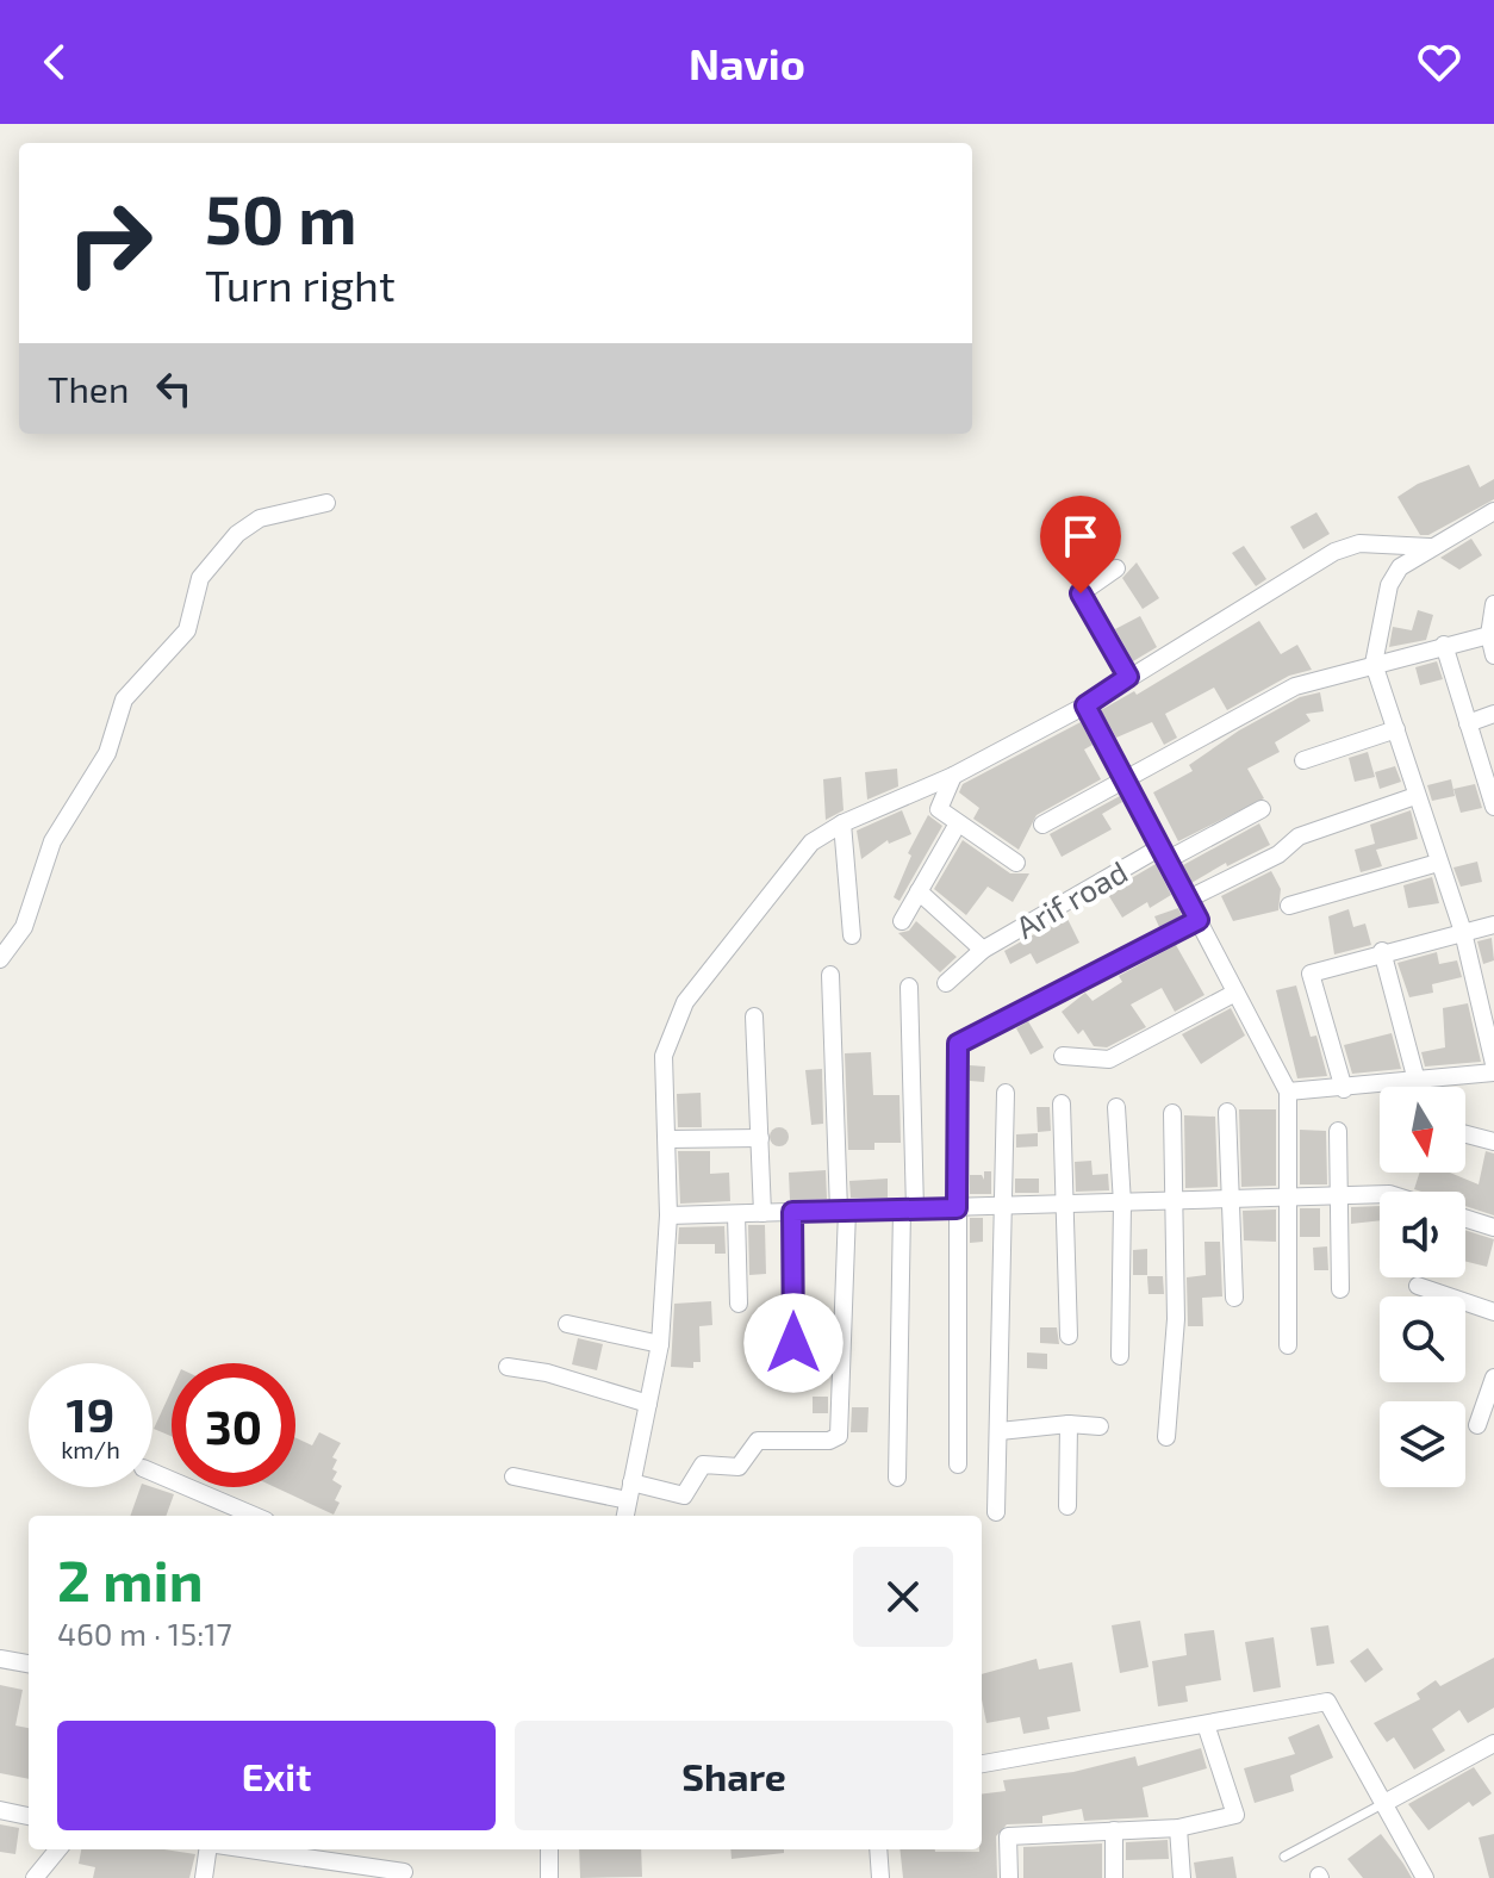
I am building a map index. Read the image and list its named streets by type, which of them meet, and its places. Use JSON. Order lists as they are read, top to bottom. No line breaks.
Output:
{"streets":{"street":["Arif road"]},"north":"bottom","page":{"header":"Navio","turn":["50 m","Turn right"],"then":"Then","speed":"19 km/h","limit":"30","heading":["2 min","460 m · 15:17"],"buttons":["Exit","Share"]}}
